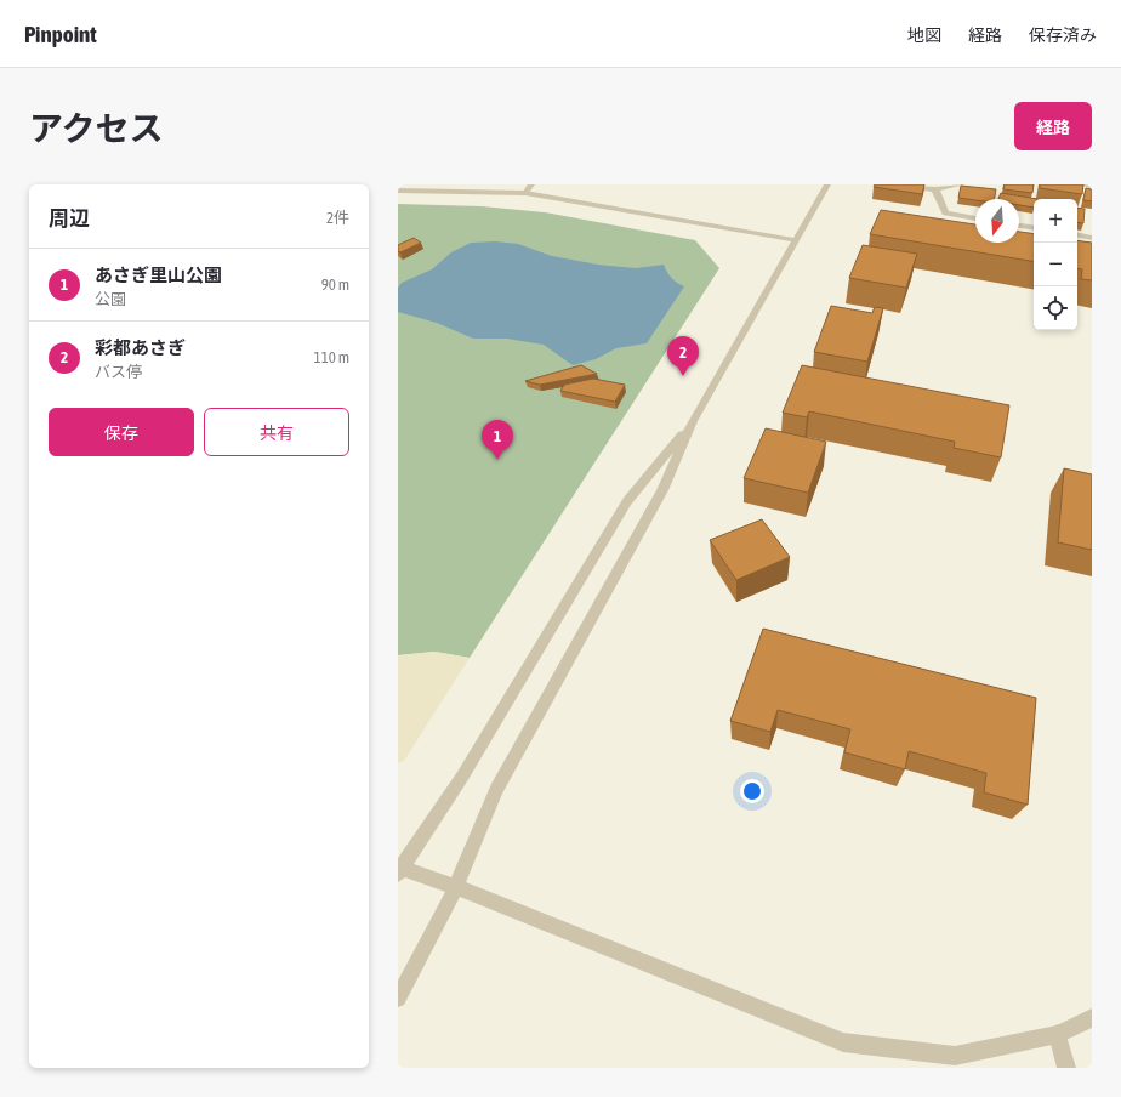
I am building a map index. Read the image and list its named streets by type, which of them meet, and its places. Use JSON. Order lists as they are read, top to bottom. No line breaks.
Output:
{"north":"bottom","page":{"header":"Pinpoint","nav":["地図","経路","保存済み"],"title":"アクセス","buttons":["経路",["保存","共有"]],"heading":["周辺","2件"],"map_buttons":["+","−"],"list":[{"mark":"1","name":"あさぎ里山公園","note":"公園","value":"90 m"},{"mark":"2","name":"彩都あさぎ","note":"バス停","value":"110 m"}],"pins":["2","1"]}}
